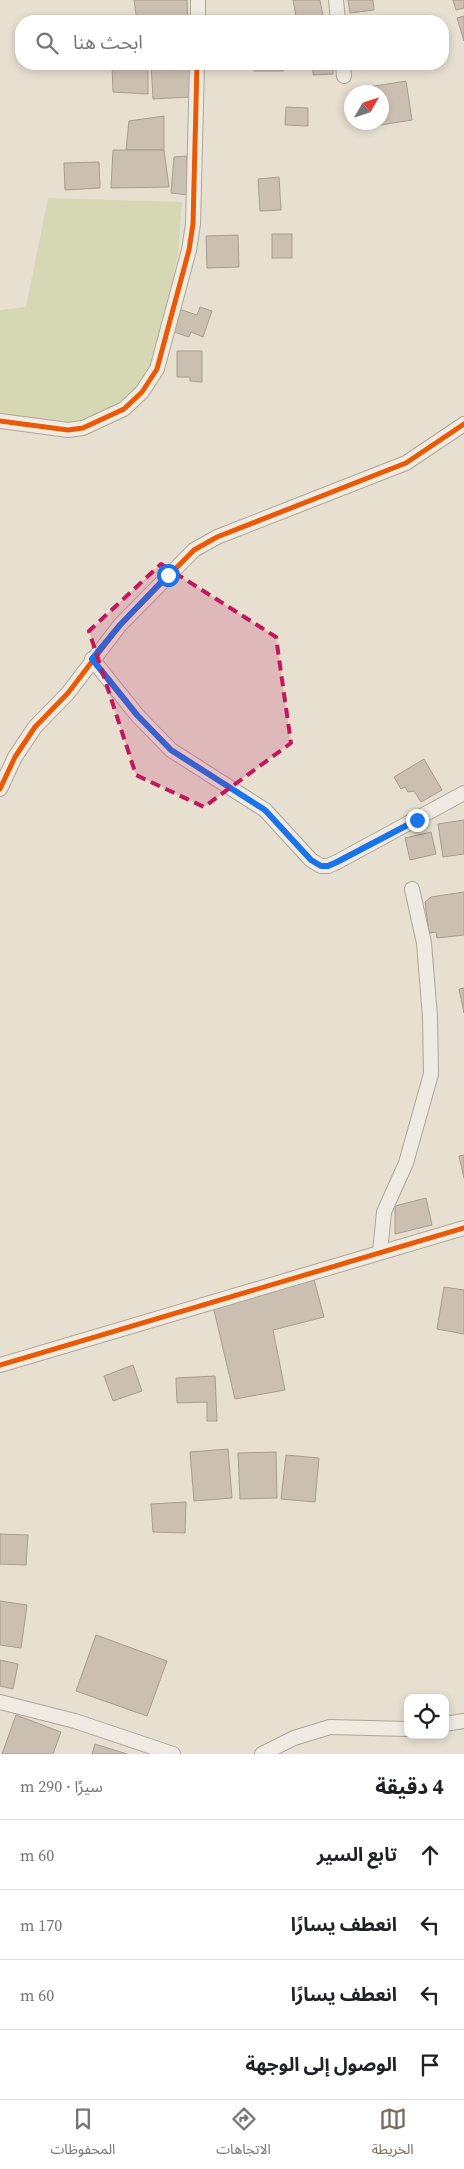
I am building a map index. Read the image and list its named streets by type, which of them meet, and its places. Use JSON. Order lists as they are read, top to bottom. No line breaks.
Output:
{"north":"top right","page":{"search":"ابحث هنا","heading":["4 دقيقة","سيرًا · 290 m"],"list":[["تابع السير","60 m"],["انعطف يسارًا","170 m"],["انعطف يسارًا","60 m"],"الوصول إلى الوجهة"],"nav":["الخريطة","الاتجاهات","المحفوظات"]}}
